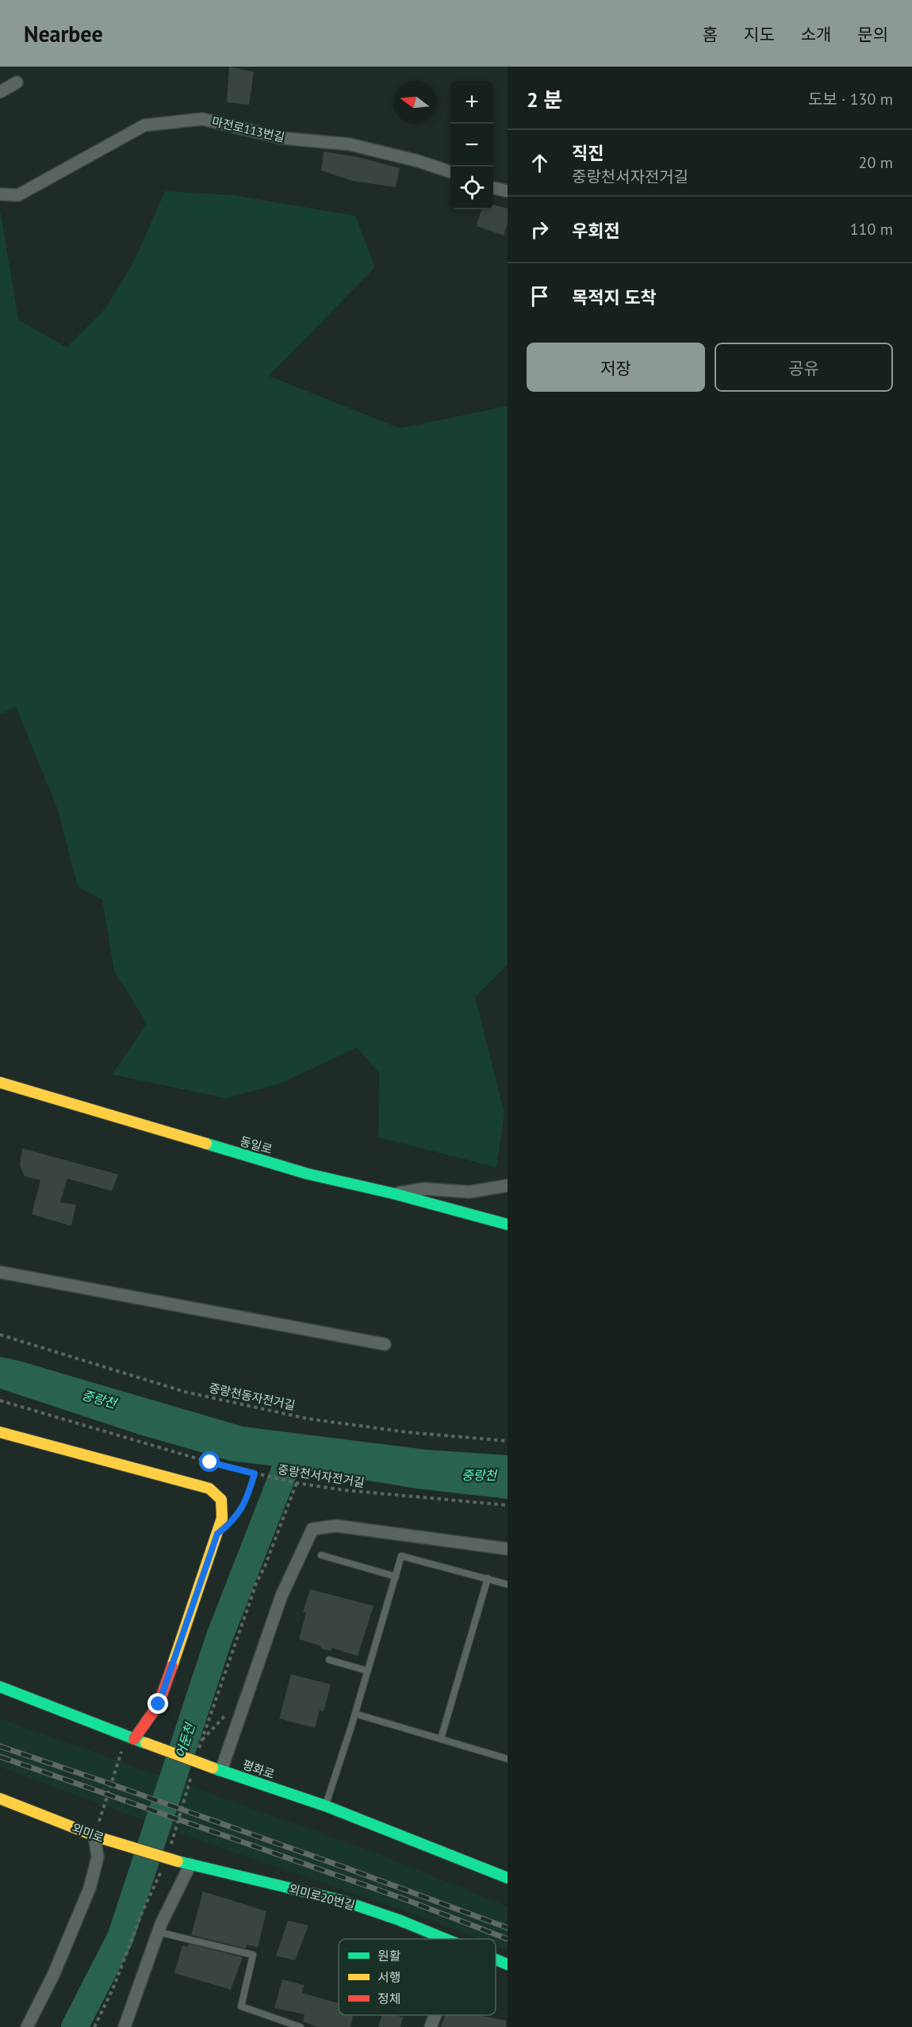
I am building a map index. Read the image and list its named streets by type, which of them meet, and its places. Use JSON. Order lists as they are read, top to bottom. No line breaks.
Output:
{"streets":{"street":["마전로113번길","동일로","평화로","외미로","외미로20번길"],"path":["중랑천동자전거길","중랑천서자전거길"]},"crossings":[["외미로","외미로20번길"]],"water":["중랑천","어둔천"],"legend":["원활","서행","정체"],"north":"left","page":{"header":"Nearbee","nav":["홈","지도","소개","문의"],"heading":["2 분","도보 · 130 m"],"map_buttons":["+","−"],"list":[["직진","중랑천서자전거길","20 m"],["우회전","110 m"],"목적지 도착"],"buttons":["저장","공유"]}}
